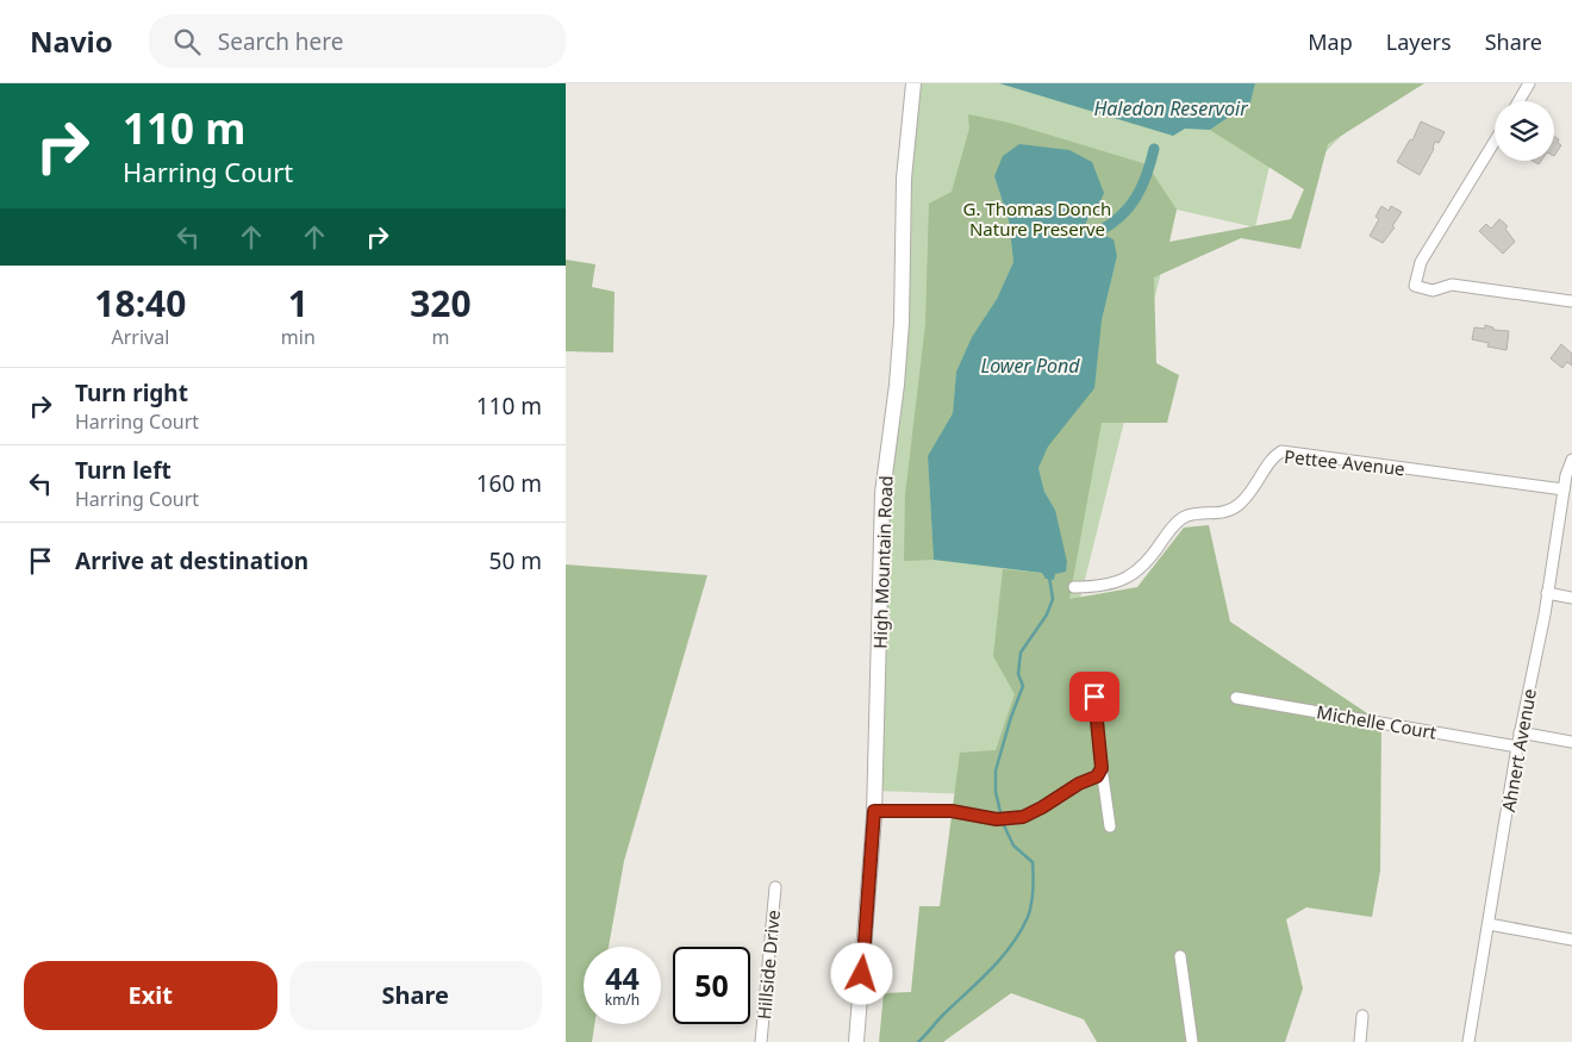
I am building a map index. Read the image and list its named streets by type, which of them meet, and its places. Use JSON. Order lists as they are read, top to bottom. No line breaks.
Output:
{"streets":{"main road":["High Mountain Road"],"street":["Pettee Avenue","Michelle Court","Ahnert Avenue","Hillside Drive"]},"crossings":[["Pettee Avenue","Ahnert Avenue"],["Michelle Court","Ahnert Avenue"]],"water":["Haledon Reservoir","Lower Pond"],"parks":["G. Thomas Donch Nature Preserve"],"page":{"header":"Navio","search":"Search here","nav":["Map","Layers","Share"],"turn":["110 m","Harring Court"],"eta":["18:40","Arrival","1","min","320","m"],"list":[{"name":"Turn right","note":"Harring Court","value":"110 m"},{"name":"Turn left","note":"Harring Court","value":"160 m"},{"name":"Arrive at destination","value":"50 m"}],"speed":"44 km/h","limit":"50","buttons":["Exit","Share"]}}
